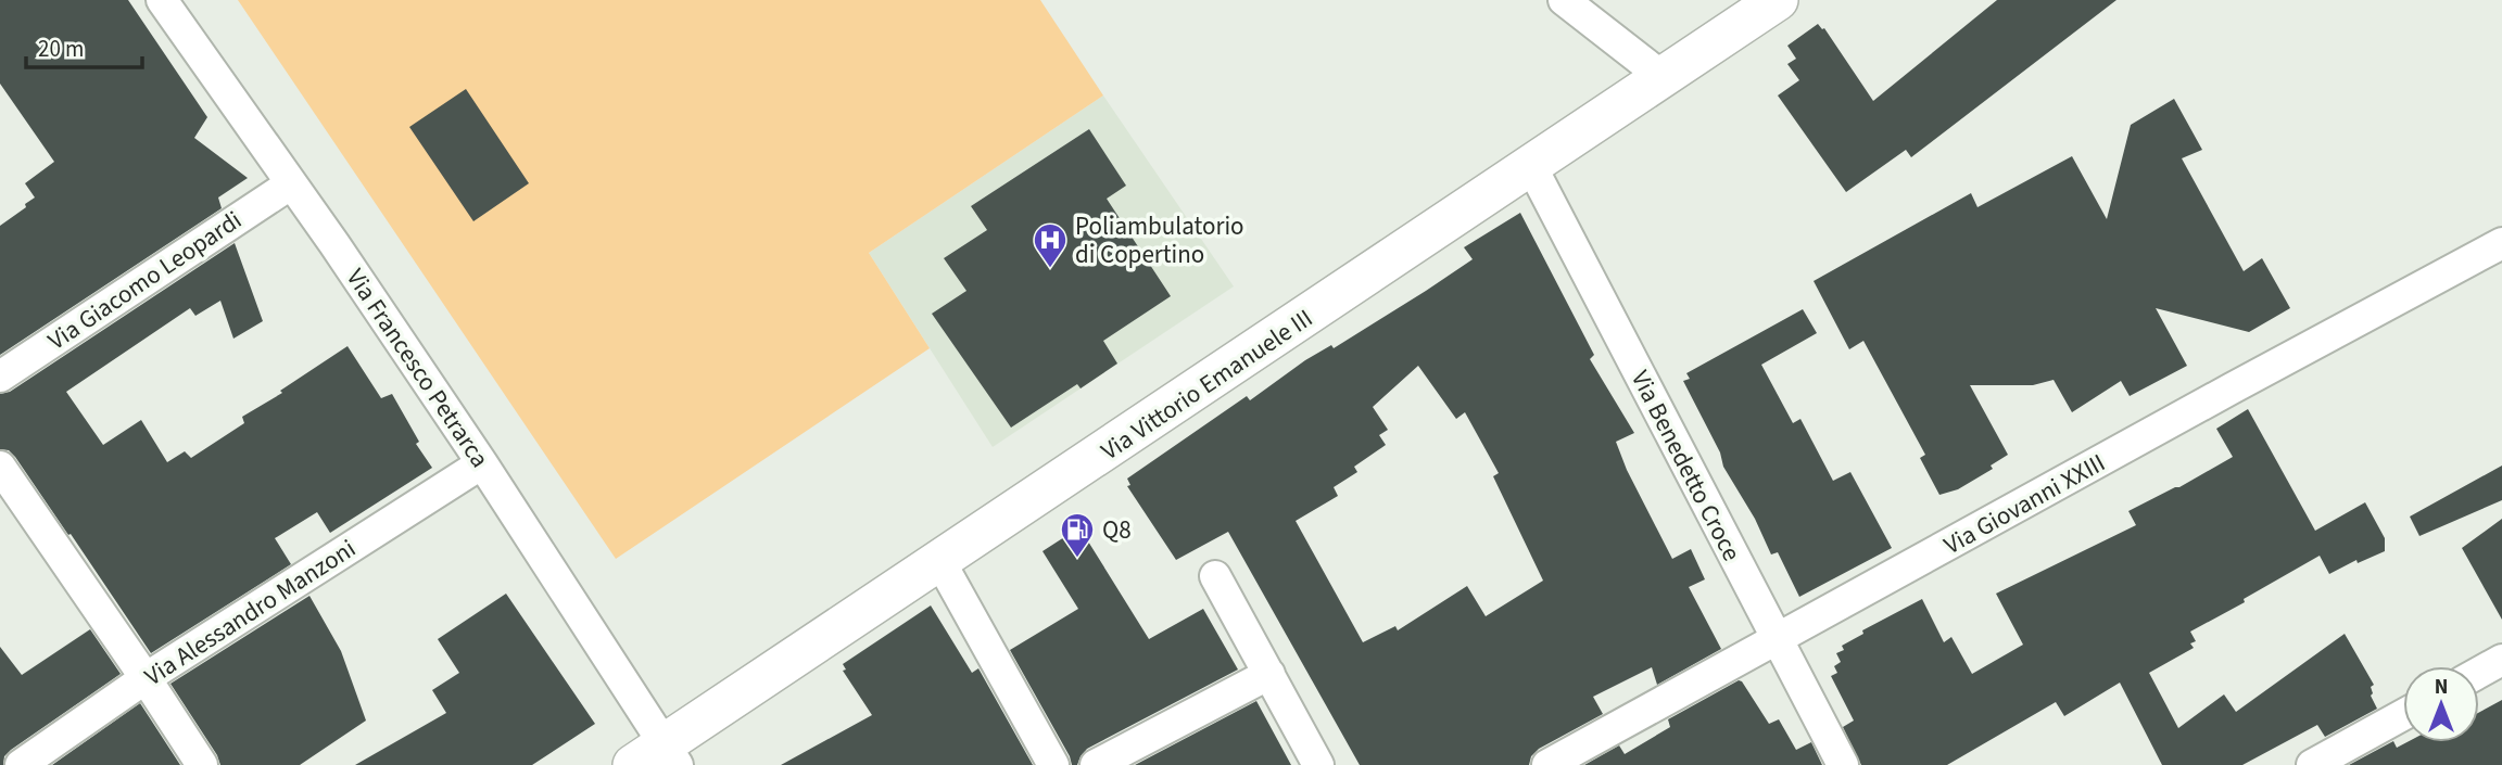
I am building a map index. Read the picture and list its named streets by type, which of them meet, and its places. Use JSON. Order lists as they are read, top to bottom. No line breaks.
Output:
{"streets":{"street":["Via Giacomo Leopardi","Via Francesco Petrarca","Via Vittorio Emanuele III","Via Benedetto Croce","Via Giovanni XXIII","Via Alessandro Manzoni"]},"crossings":[["Via Giacomo Leopardi","Via Francesco Petrarca"],["Via Francesco Petrarca","Via Vittorio Emanuele III"],["Via Francesco Petrarca","Via Alessandro Manzoni"],["Via Vittorio Emanuele III","Via Benedetto Croce"],["Via Benedetto Croce","Via Giovanni XXIII"]],"places":{"hospital":["Poliambulatorio di Copertino"],"fuel station":["Q8"]},"scale_bar":"20 m","north":"top"}
